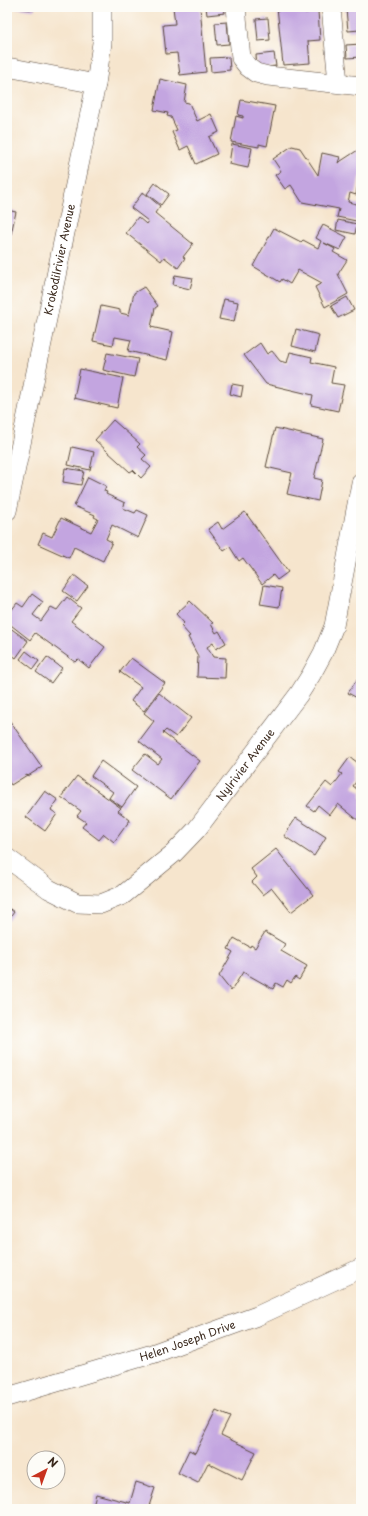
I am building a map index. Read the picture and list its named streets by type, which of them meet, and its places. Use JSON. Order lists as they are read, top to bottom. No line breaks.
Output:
{"streets":{"street":["Krokodilrivier Avenue","Nylrivier Avenue","Helen Joseph Drive"]},"north":"top right"}
